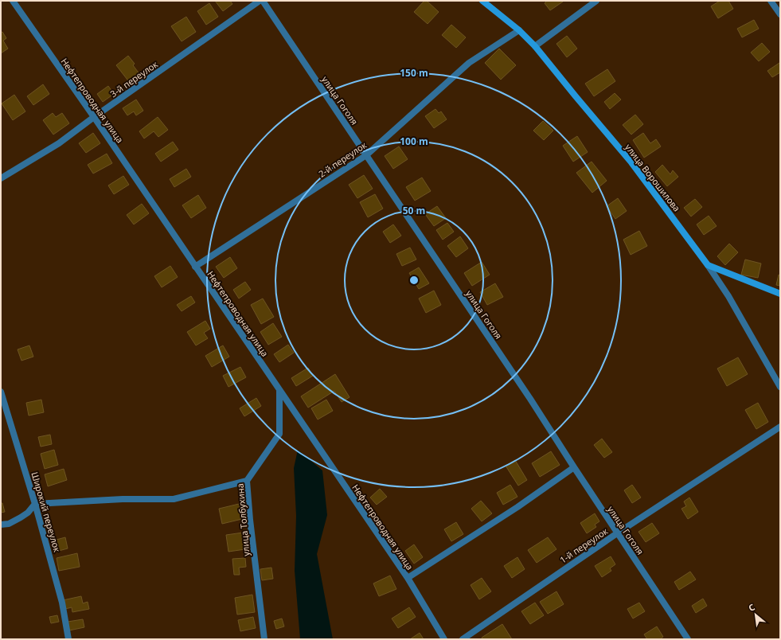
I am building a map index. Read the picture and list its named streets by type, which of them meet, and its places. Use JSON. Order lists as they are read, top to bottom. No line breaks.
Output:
{"streets":{"street":["3-й переулок","Нефтепроводная улица","улица Гоголя","2-й переулок","улица Ворошилова","Широкий переулок","улица Толбухина","1-й переулок"]},"crossings":[["3-й переулок","Нефтепроводная улица"],["Нефтепроводная улица","2-й переулок"],["Нефтепроводная улица","улица Толбухина"],["улица Гоголя","2-й переулок"],["улица Гоголя","1-й переулок"],["2-й переулок","улица Ворошилова"]],"north":"top left","rings":["150 m","100 m","50 m"]}
